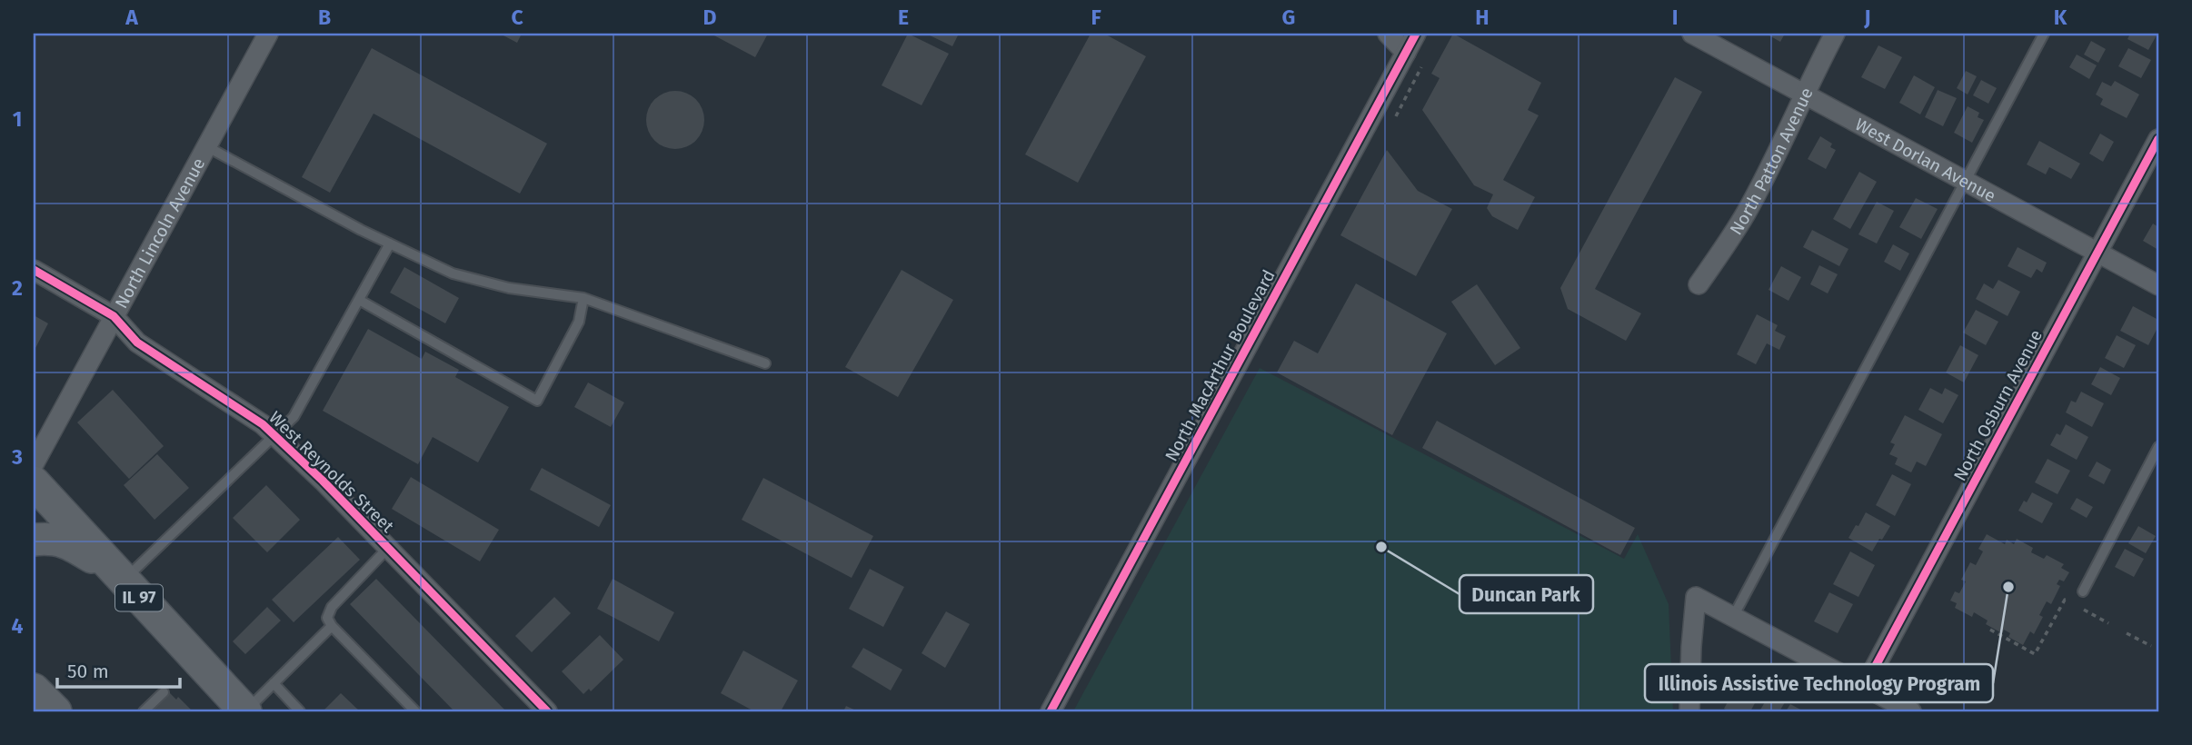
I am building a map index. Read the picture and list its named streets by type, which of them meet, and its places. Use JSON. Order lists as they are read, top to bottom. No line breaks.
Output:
{"streets":{"main road":["IL 97"],"street":["West Dorlan Avenue","North Patton Avenue","North Lincoln Avenue","North MacArthur Boulevard","North Osburn Avenue","West Reynolds Street"]},"crossings":[["West Dorlan Avenue","North Patton Avenue"],["West Dorlan Avenue","North Osburn Avenue"],["North Lincoln Avenue","West Reynolds Street"]],"places":["Duncan Park","Illinois Assistive Technology Program"],"scale_bar":"50 m","grid":{"columns":["A","B","C","D","E","F","G","H","I","J","K"],"rows":["1","2","3","4"]}}
